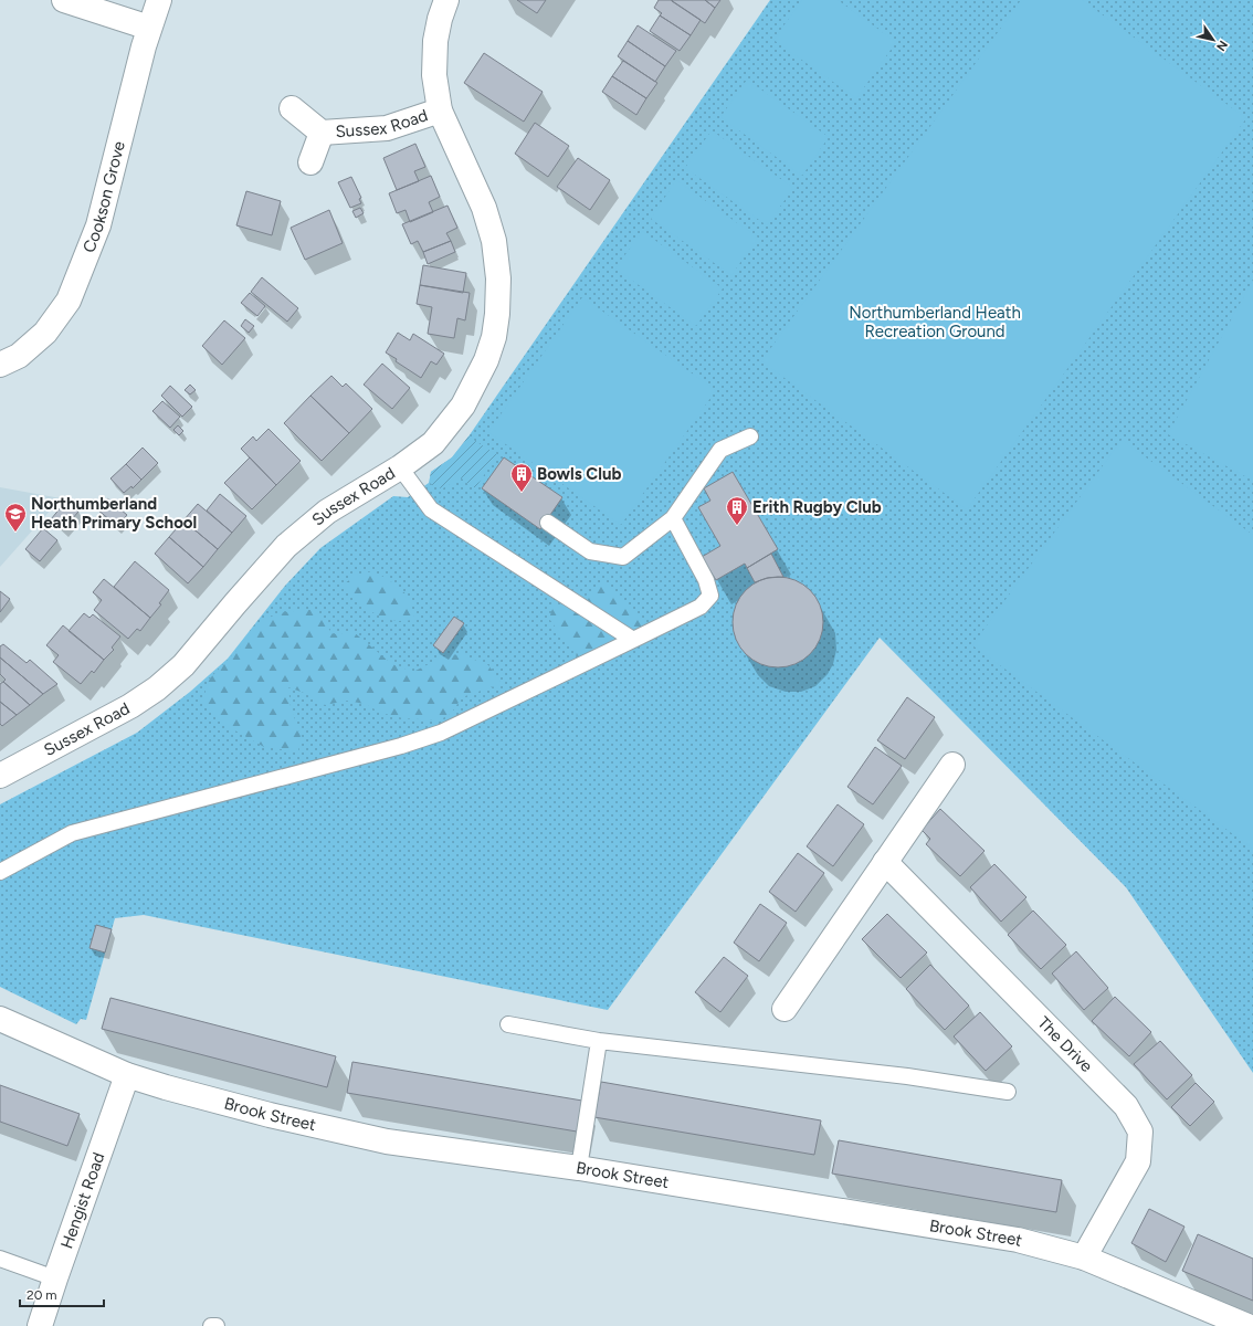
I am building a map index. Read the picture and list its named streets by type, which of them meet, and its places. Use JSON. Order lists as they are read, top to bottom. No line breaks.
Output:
{"streets":{"street":["Sussex Road","Cookson Grove","The Drive","Brook Street","Hengist Road"]},"crossings":[["The Drive","Brook Street"],["Brook Street","Hengist Road"]],"parks":["Northumberland Heath Recreation Ground"],"places":{"building":["Bowls Club","Erith Rugby Club"],"school or university":["Northumberland Heath Primary School"]},"scale_bar":"20 m","north":"bottom right"}
